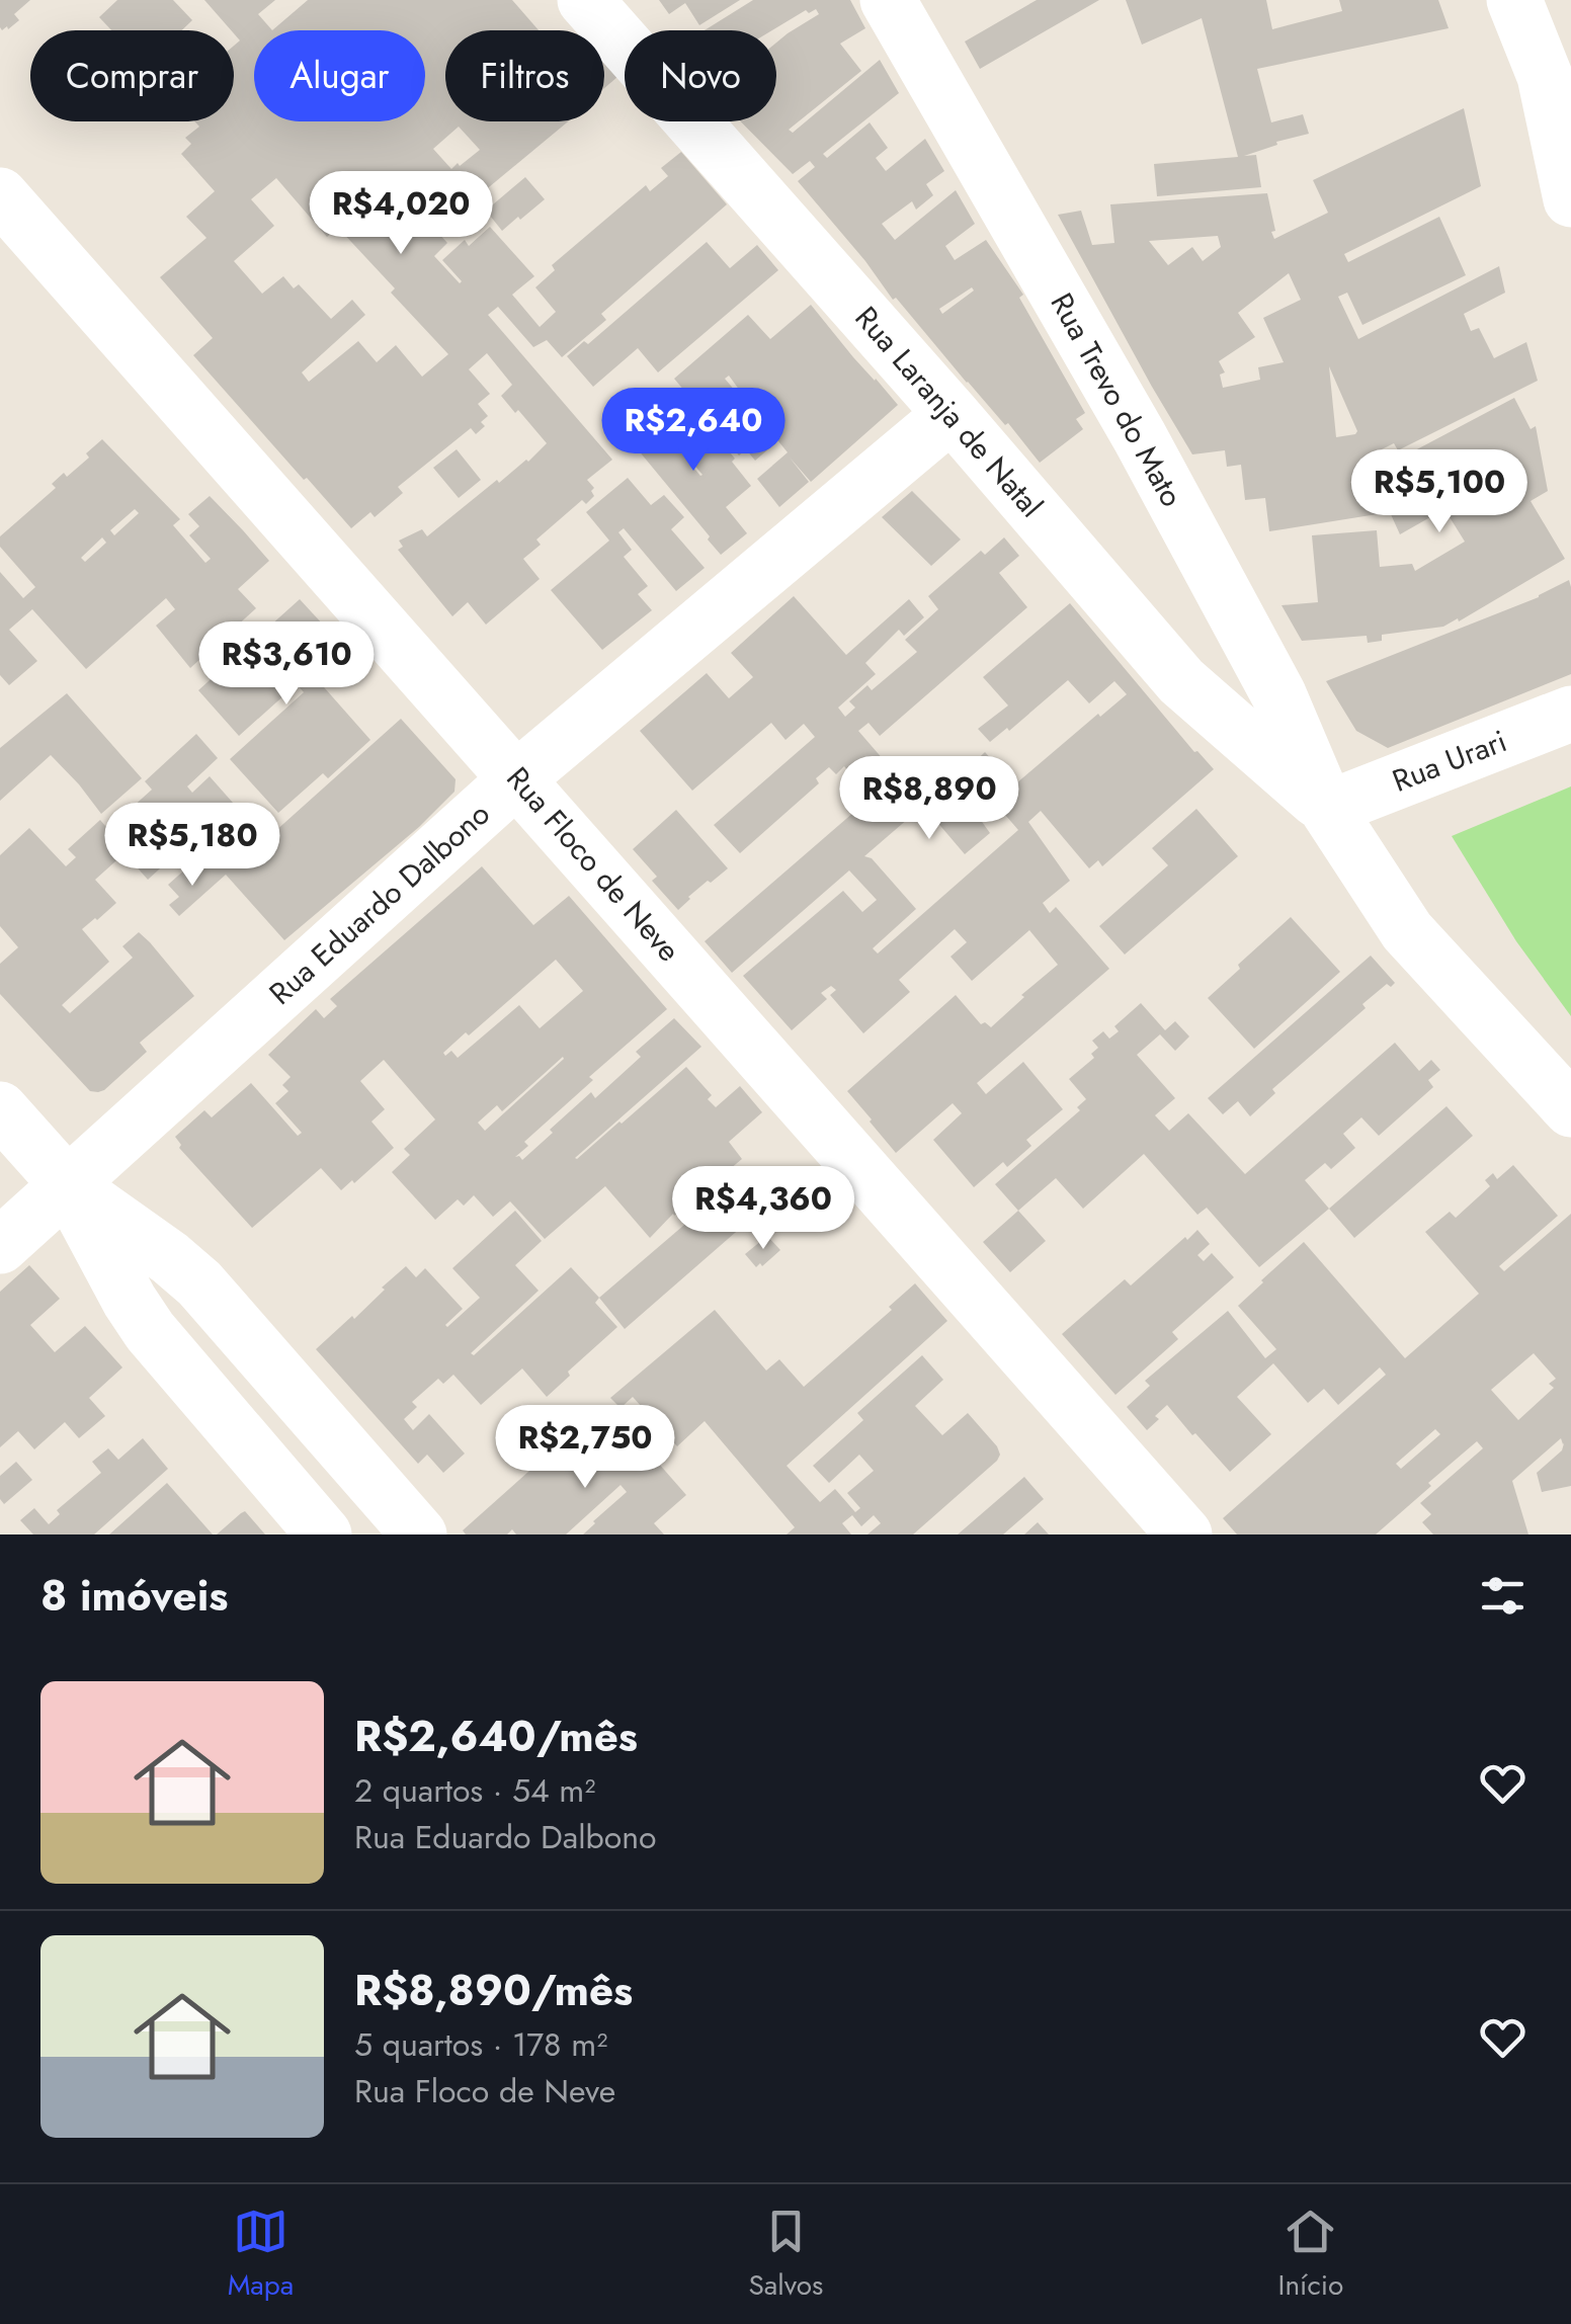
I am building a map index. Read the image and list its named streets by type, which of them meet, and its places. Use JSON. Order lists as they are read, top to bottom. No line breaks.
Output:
{"streets":{"street":["Rua Trevo do Mato","Rua Laranja de Natal","Rua Urari","Rua Floco de Neve","Rua Eduardo Dalbono"]},"crossings":[["Rua Trevo do Mato","Rua Laranja de Natal"],["Rua Trevo do Mato","Rua Urari"],["Rua Laranja de Natal","Rua Urari"],["Rua Laranja de Natal","Rua Eduardo Dalbono"],["Rua Floco de Neve","Rua Eduardo Dalbono"]],"page":{"chip":["Comprar","Alugar","Filtros","Novo"],"price":["R$4,020","R$2,640","R$5,100","R$3,610","R$8,890","R$5,180","R$4,360","R$2,750"],"heading":"8 imóveis","list":[{"name":"R$2,640/mês","note":"2 quartos · 54 m² · Rua Eduardo Dalbono"},{"name":"R$8,890/mês","note":"5 quartos · 178 m² · Rua Floco de Neve"}],"tabs":["Mapa","Salvos","Início"]}}
